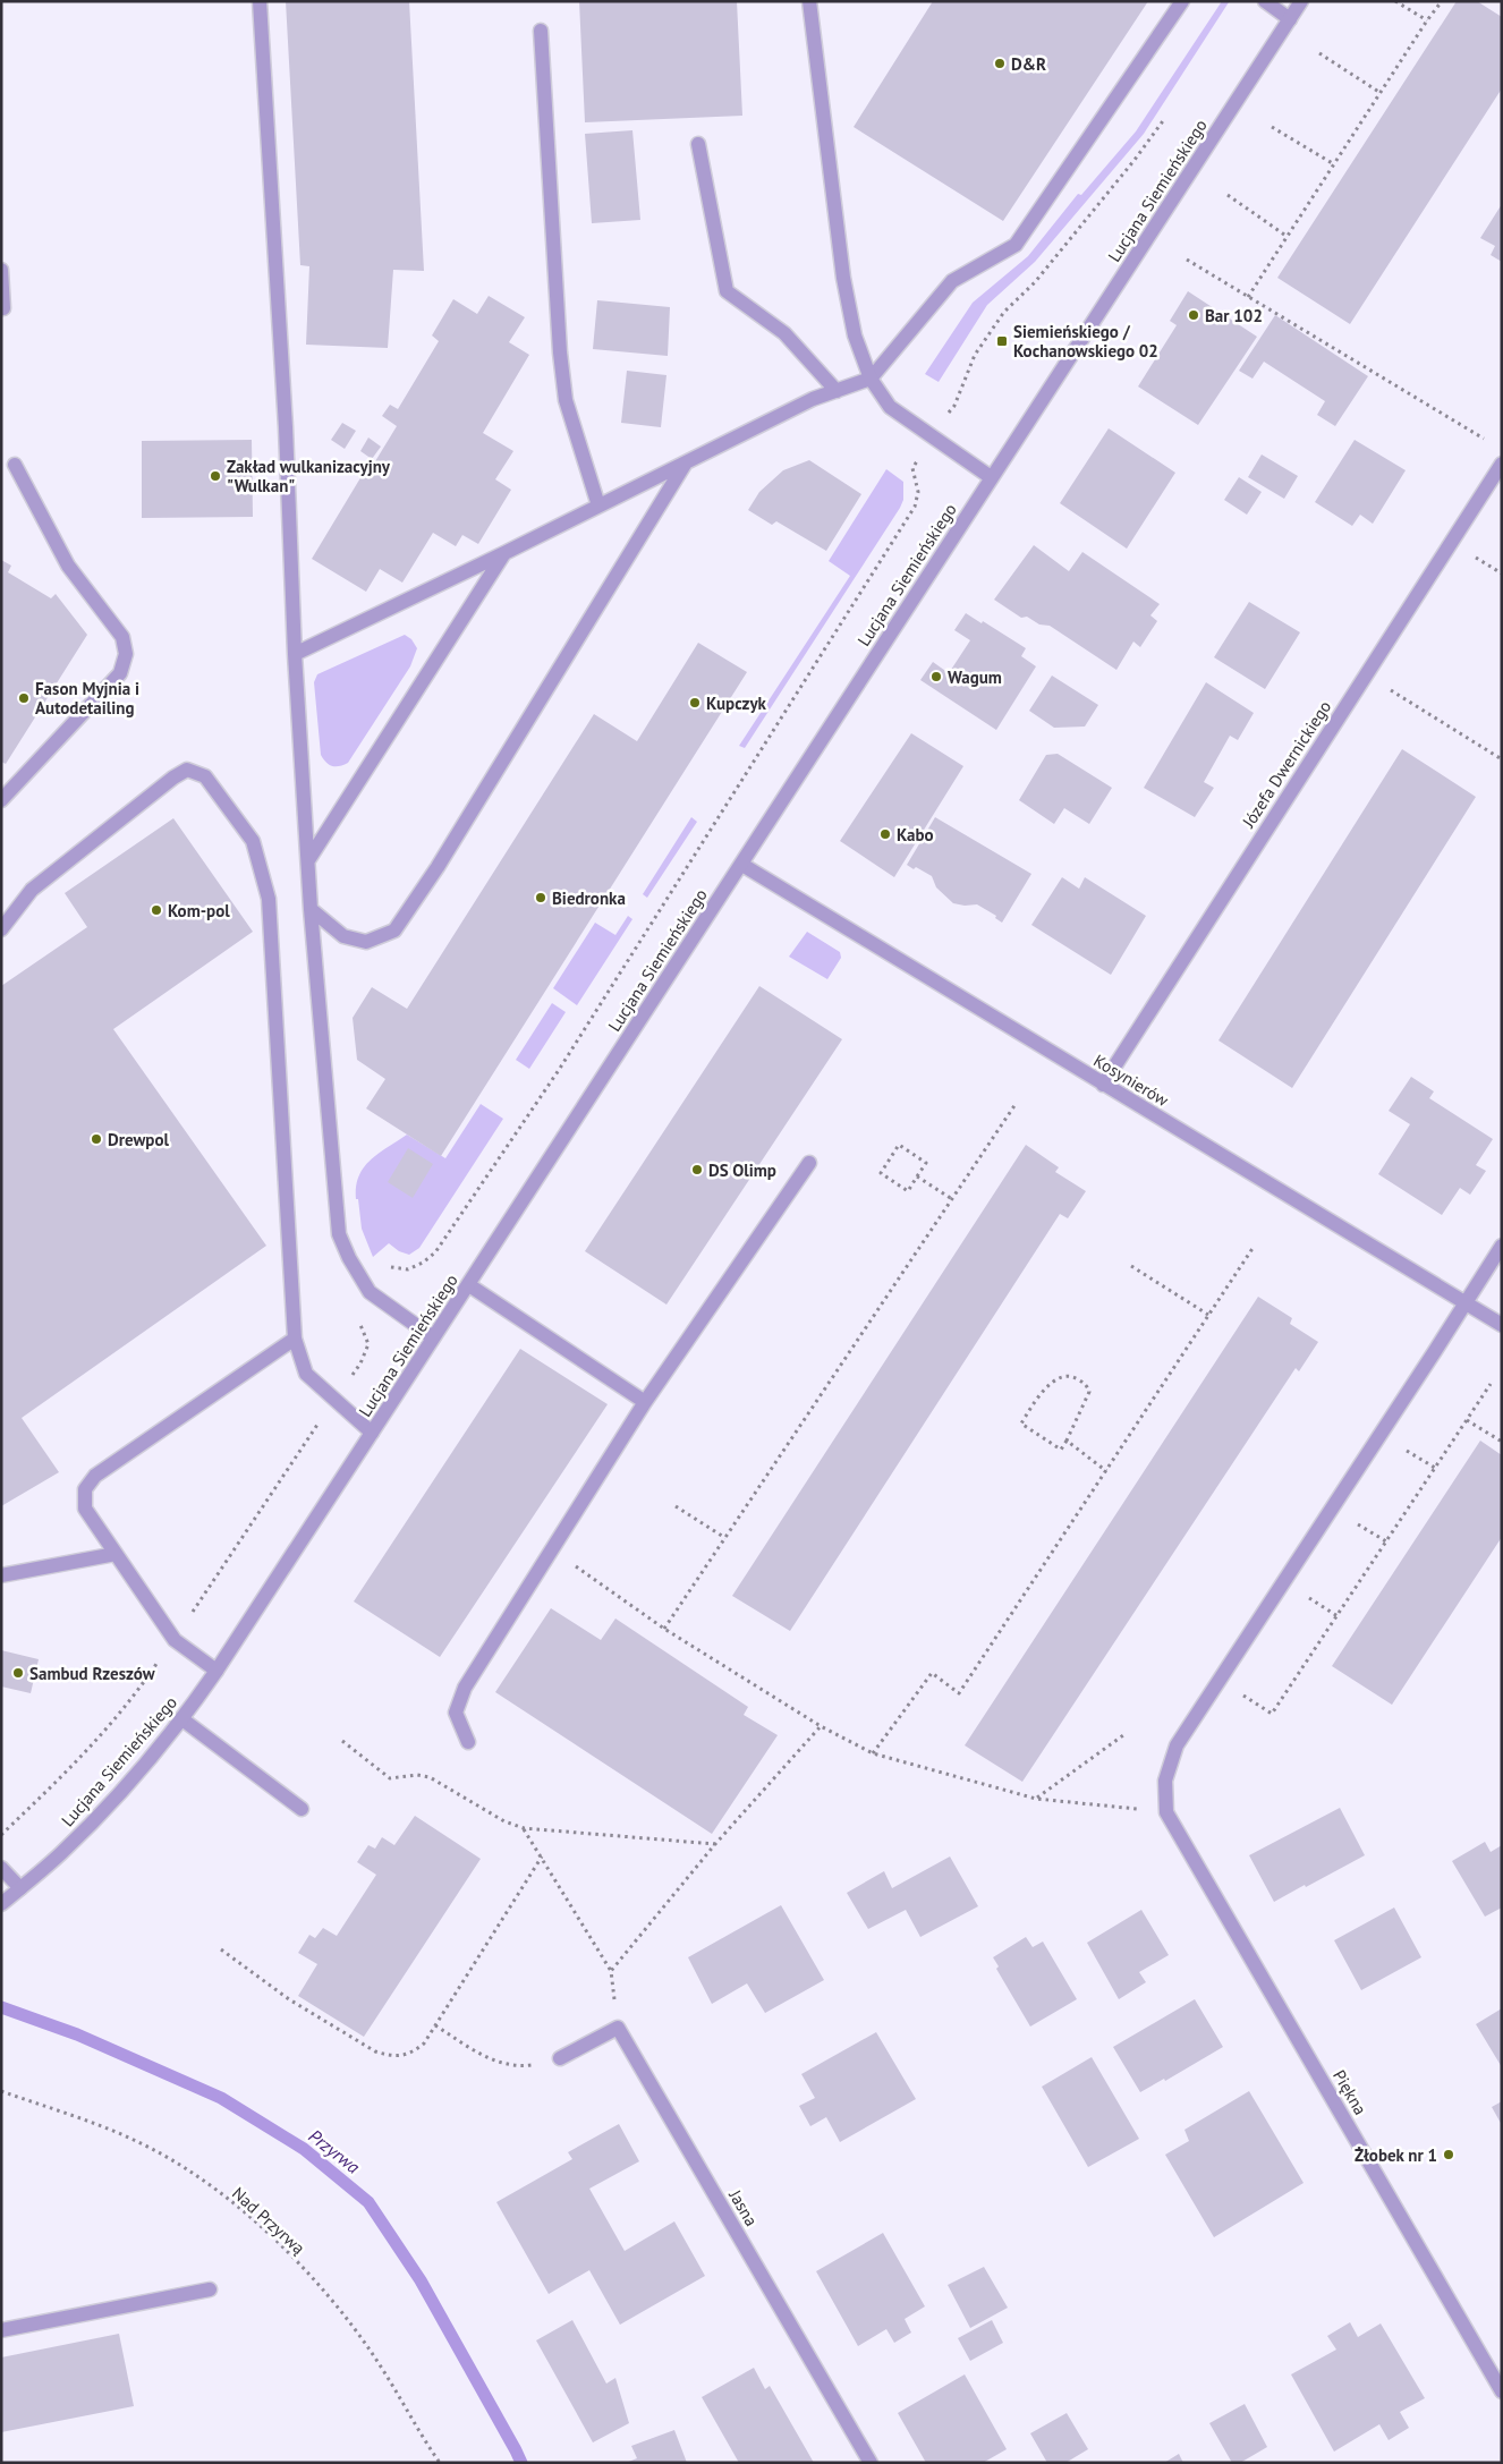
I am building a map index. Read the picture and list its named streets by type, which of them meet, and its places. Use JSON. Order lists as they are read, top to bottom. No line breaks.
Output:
{"streets":{"street":["Lucjana Siemieńskiego","Józefa Dwernickiego","Kosynierów","Piękna","Jasna"],"path":["Nad Przyrwą"]},"crossings":[["Lucjana Siemieńskiego","Kosynierów"],["Józefa Dwernickiego","Kosynierów"]],"water":["Przyrwa"],"places":{"other":["D&R","Bar 102","Zakład wulkanizacyjny \"Wulkan\"","Wagum","Fason Myjnia i Autodetailing","Kupczyk","Kabo","Biedronka","Kom-pol","Drewpol","DS Olimp","Sambud Rzeszów","Żłobek nr 1"],"transit":["Siemieńskiego / Kochanowskiego 02"]}}
